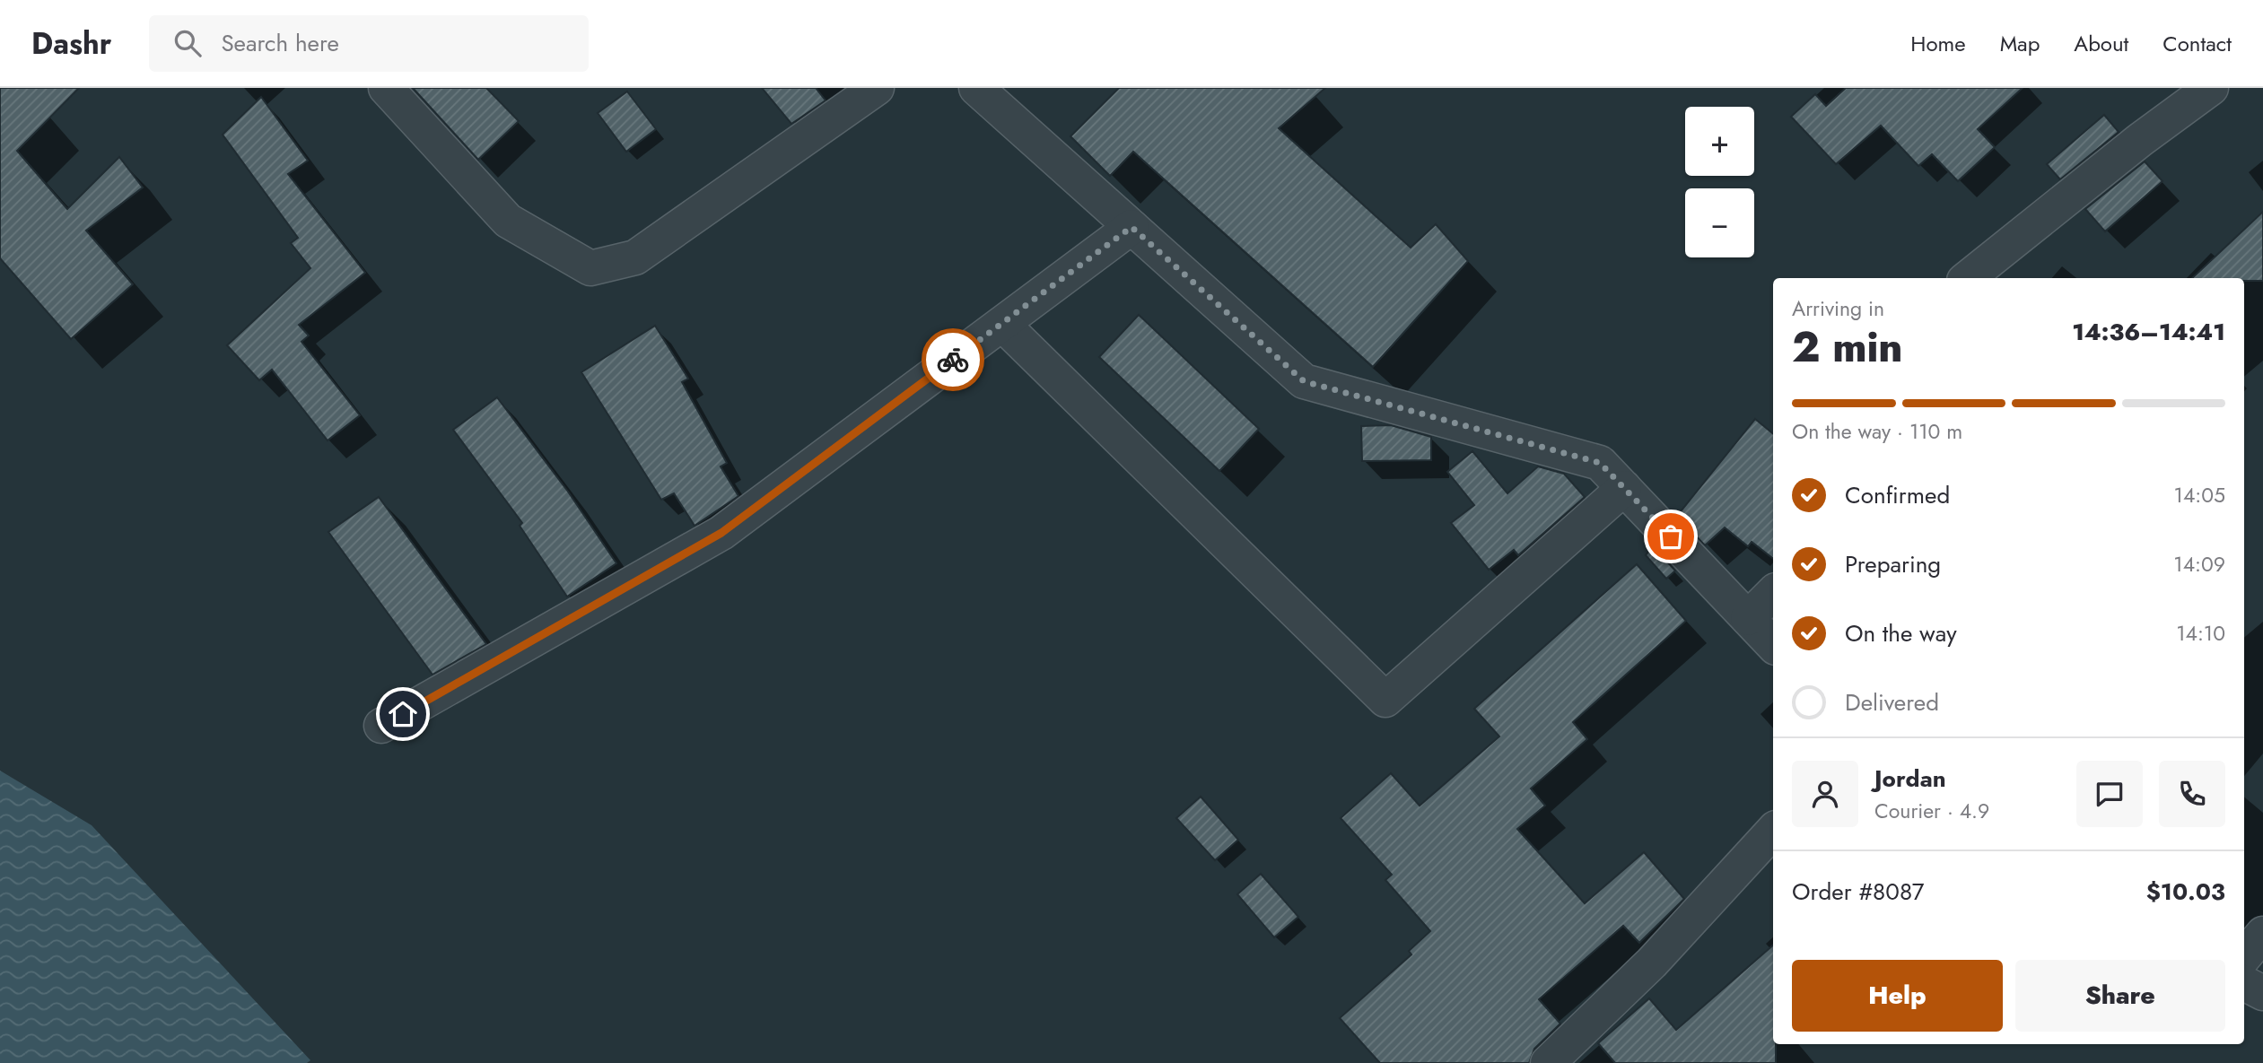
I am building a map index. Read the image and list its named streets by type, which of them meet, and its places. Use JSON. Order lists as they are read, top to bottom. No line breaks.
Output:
{"page":{"header":"Dashr","search":"Search here","nav":["Home","Map","About","Contact"],"map_buttons":["+","−"],"heading":["2 min","Arriving in","14:36–14:41"],"panel":["Jordan","Courier · 4.9","Order #8087","$10.03"],"bar":"On the way · 110 m","list":[["Confirmed","14:05"],["Preparing","14:09"],["On the way","14:10"],"Delivered"],"buttons":["Help","Share"]}}
